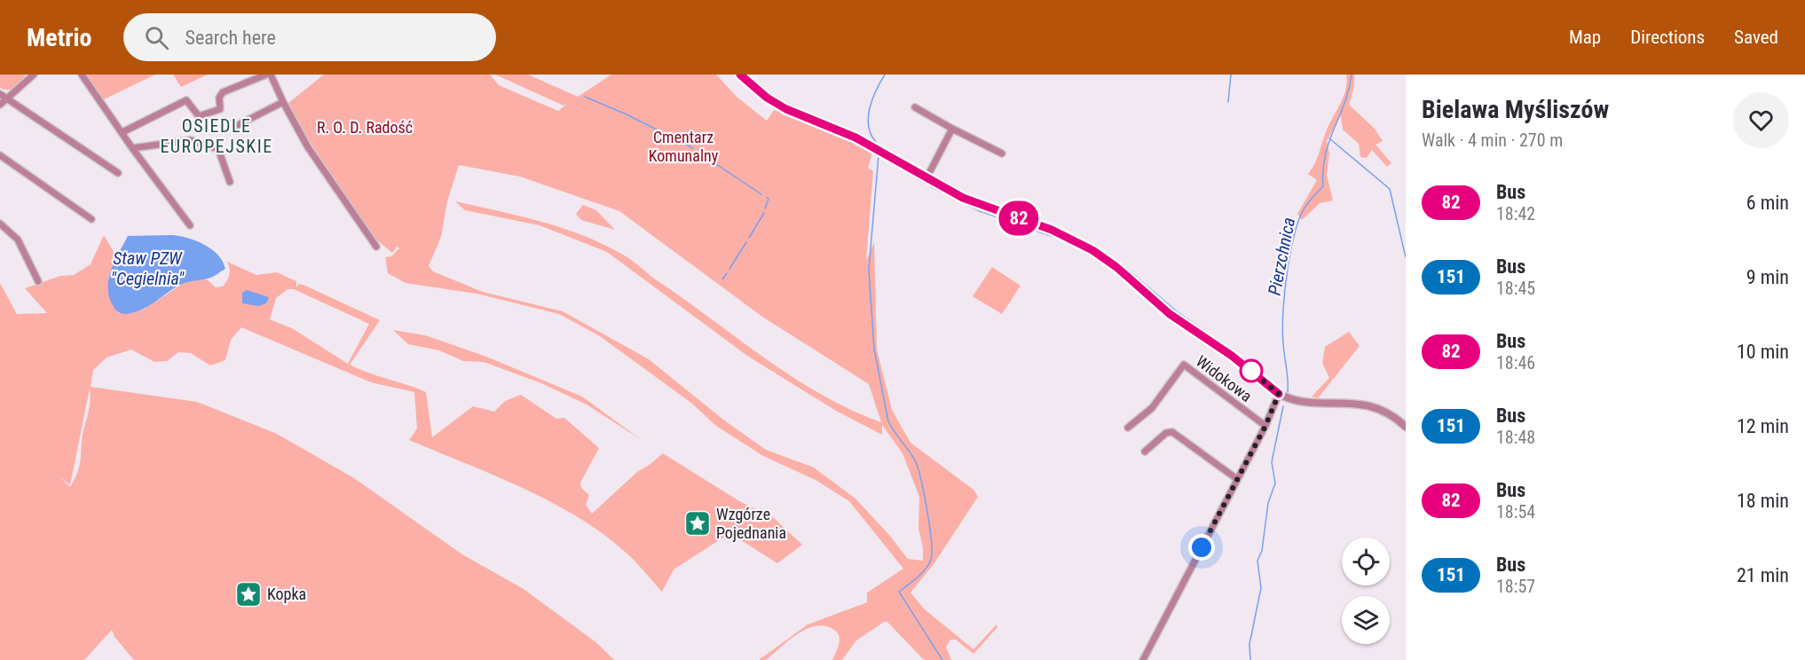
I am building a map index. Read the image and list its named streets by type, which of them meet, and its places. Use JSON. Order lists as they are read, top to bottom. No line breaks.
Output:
{"streets":{"street":["Widokowa"]},"districts":["OSIEDLE EUROPEJSKIE"],"water":["Pierzchnica","Staw PZW \"Cegielnia\""],"parks":["R. O. D. Radość","Cmentarz Komunalny"],"places":{"place":["Wzgórze Pojednania","Kopka"]},"lines":["bus line 82"],"page":{"header":"Metrio","search":"Search here","nav":["Map","Directions","Saved"],"on_map":"82","heading":["Bielawa Myśliszów","Walk · 4 min · 270 m"],"list":[{"mark":"82","name":"Bus","note":"18:42","value":"6 min"},{"mark":"151","name":"Bus","note":"18:45","value":"9 min"},{"mark":"82","name":"Bus","note":"18:46","value":"10 min"},{"mark":"151","name":"Bus","note":"18:48","value":"12 min"},{"mark":"82","name":"Bus","note":"18:54","value":"18 min"},{"mark":"151","name":"Bus","note":"18:57","value":"21 min"}]}}
